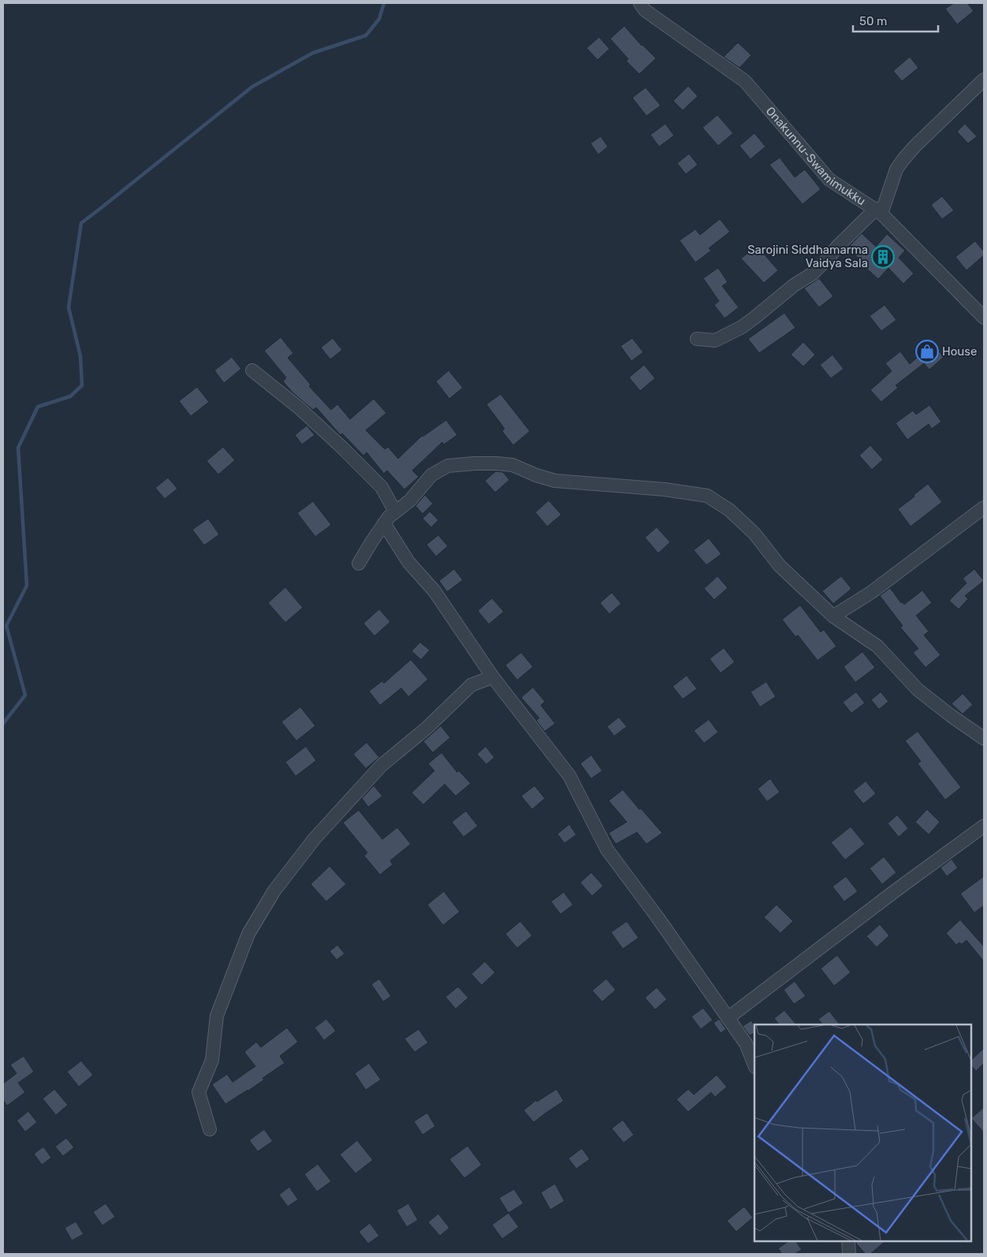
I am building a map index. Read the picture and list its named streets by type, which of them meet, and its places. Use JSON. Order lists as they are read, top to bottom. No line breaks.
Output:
{"streets":{"street":["Onakunnu-Swamimukku"]},"places":{"building":["Sarojini Siddhamarma Vaidya Sala"],"shop":["House"]},"scale_bar":"50 m"}
